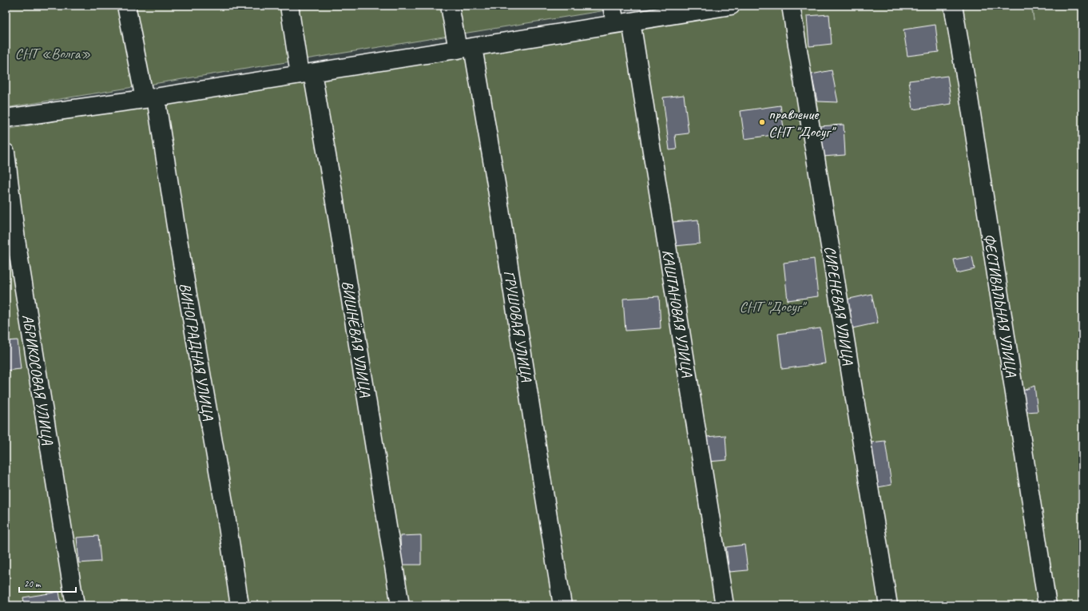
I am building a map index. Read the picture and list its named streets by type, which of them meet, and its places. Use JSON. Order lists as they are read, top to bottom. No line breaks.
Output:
{"streets":{"street":["СИРЕНЕВАЯ УЛИЦА","ФЕСТИВАЛЬНАЯ УЛИЦА","КАШТАНОВАЯ УЛИЦА","ГРУШОВАЯ УЛИЦА","ВИШНЁВАЯ УЛИЦА","ВИНОГРАДНАЯ УЛИЦА","АБРИКОСОВАЯ УЛИЦА"]},"parks":["СНТ «Волга»","СНТ \"Досуг\""],"places":["правление СНТ \"Досуг\""],"scale_bar":"20 m"}
